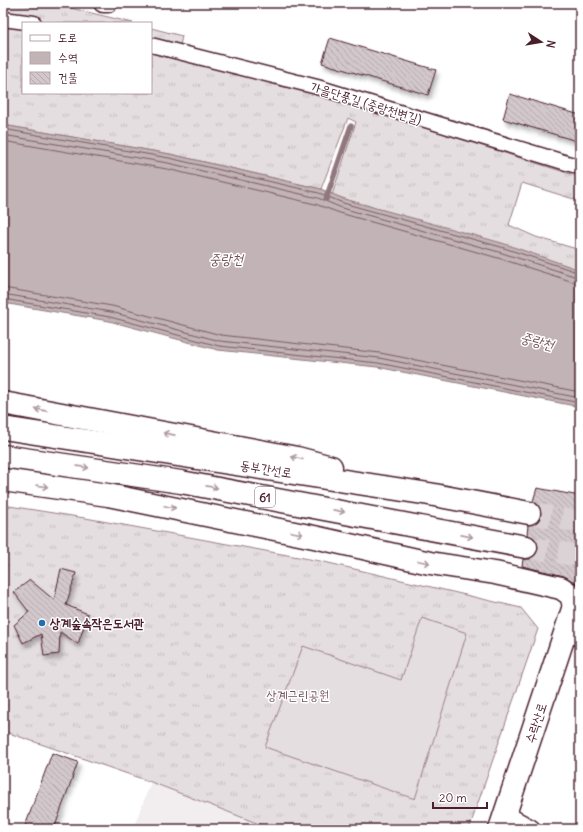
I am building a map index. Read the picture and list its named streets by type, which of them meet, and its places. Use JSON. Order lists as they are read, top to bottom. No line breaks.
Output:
{"streets":{"main road":["동부간선로","61","수락산로"],"street":["가을단풍길 (중랑천변길)"]},"water":["중랑천"],"parks":["상계근린공원"],"places":["상계숲속작은도서관"],"legend":["도로","수역","건물"],"scale_bar":"20 m","north":"right"}
